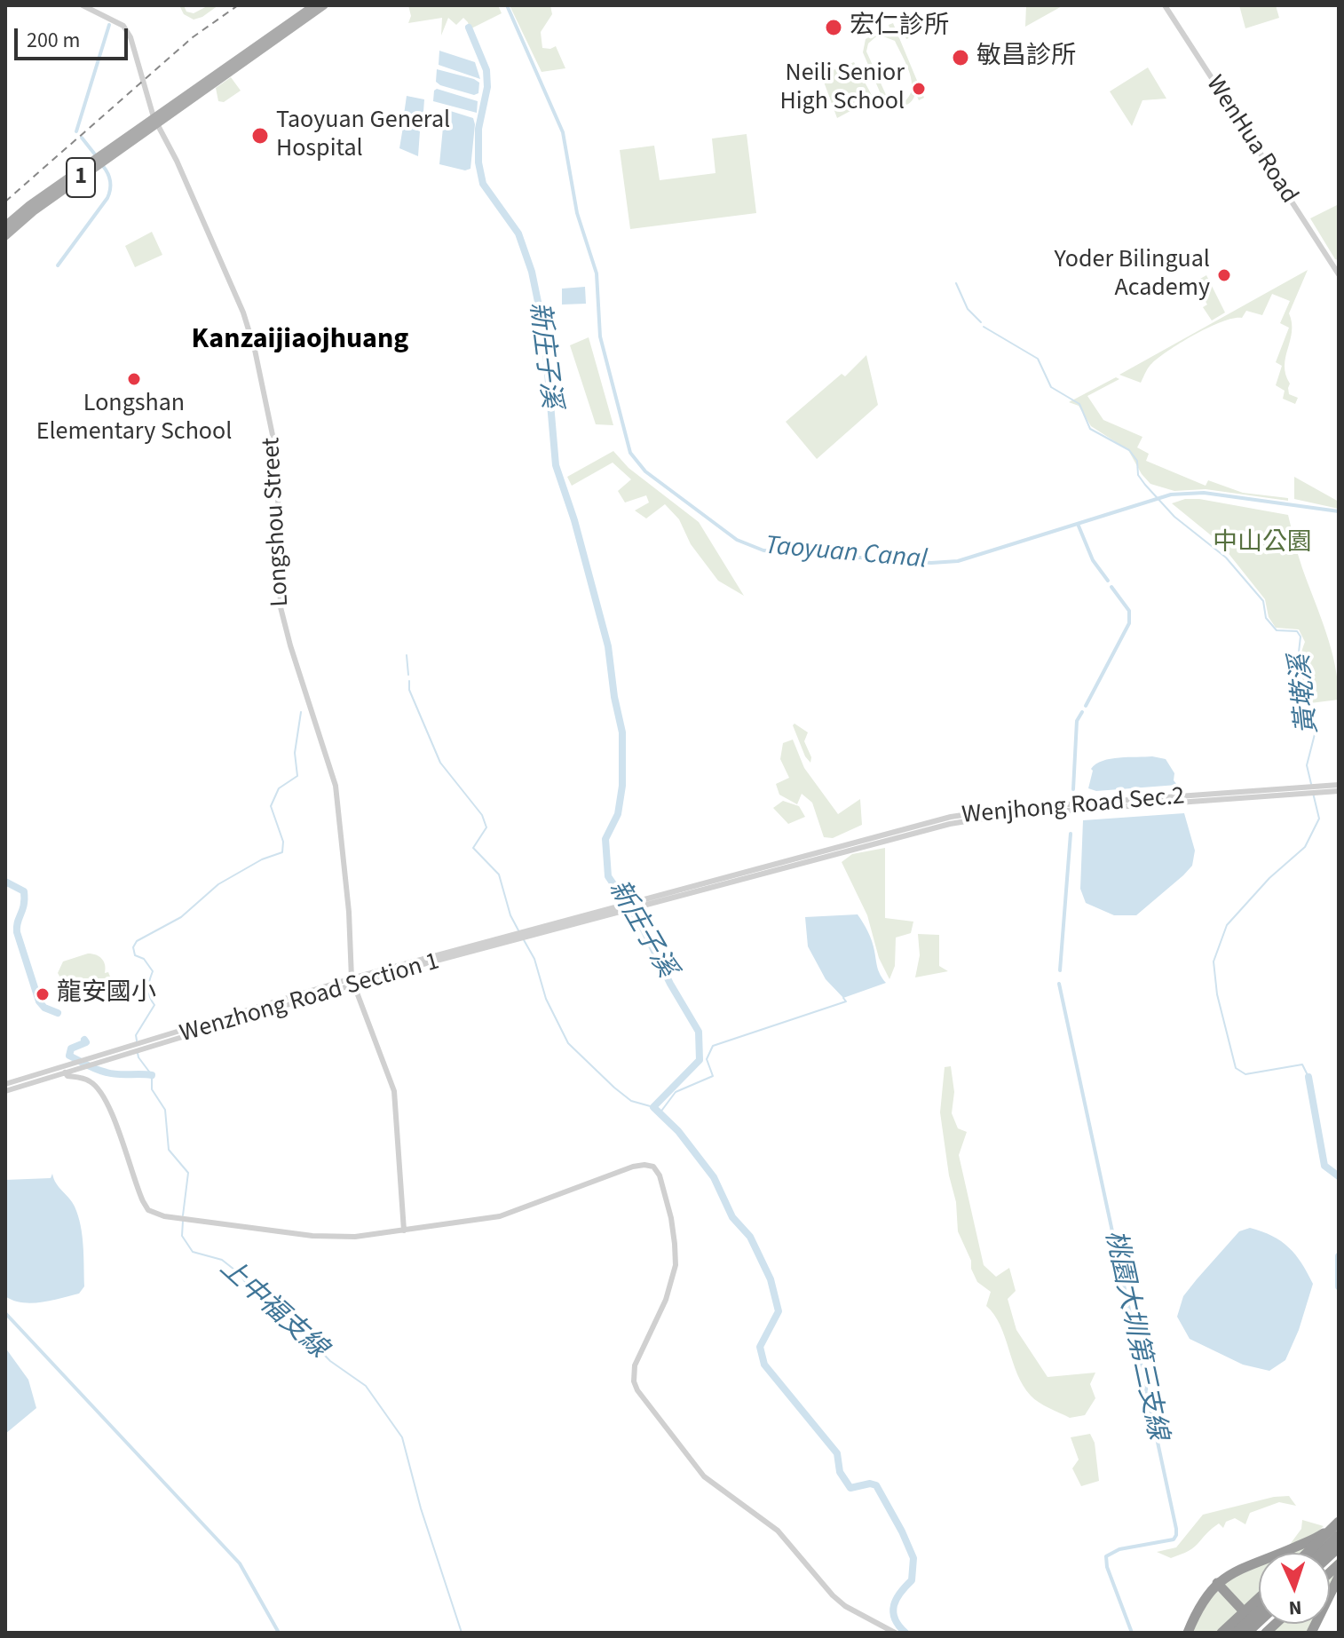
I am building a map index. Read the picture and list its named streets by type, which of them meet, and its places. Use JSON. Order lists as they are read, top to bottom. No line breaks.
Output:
{"streets":{"main road":["1"],"street":["WenHua Road","Longshou Street","Wenzhong Road Section 1"]},"crossings":[["1","Longshou Street"],["Longshou Street","Wenzhong Road Section 1"]],"districts":["Kanzaijiaojhuang"],"water":["新庄子溪","Taoyuan Canal","黃墘溪","上中福支線","桃園大圳第三支線"],"parks":["中山公園"],"places":["宏仁診所","敏昌診所","Neili Senior High School","Taoyuan General Hospital","Yoder Bilingual Academy","Longshan Elementary School","龍安國小"],"scale_bar":"200 m","north":"bottom"}
